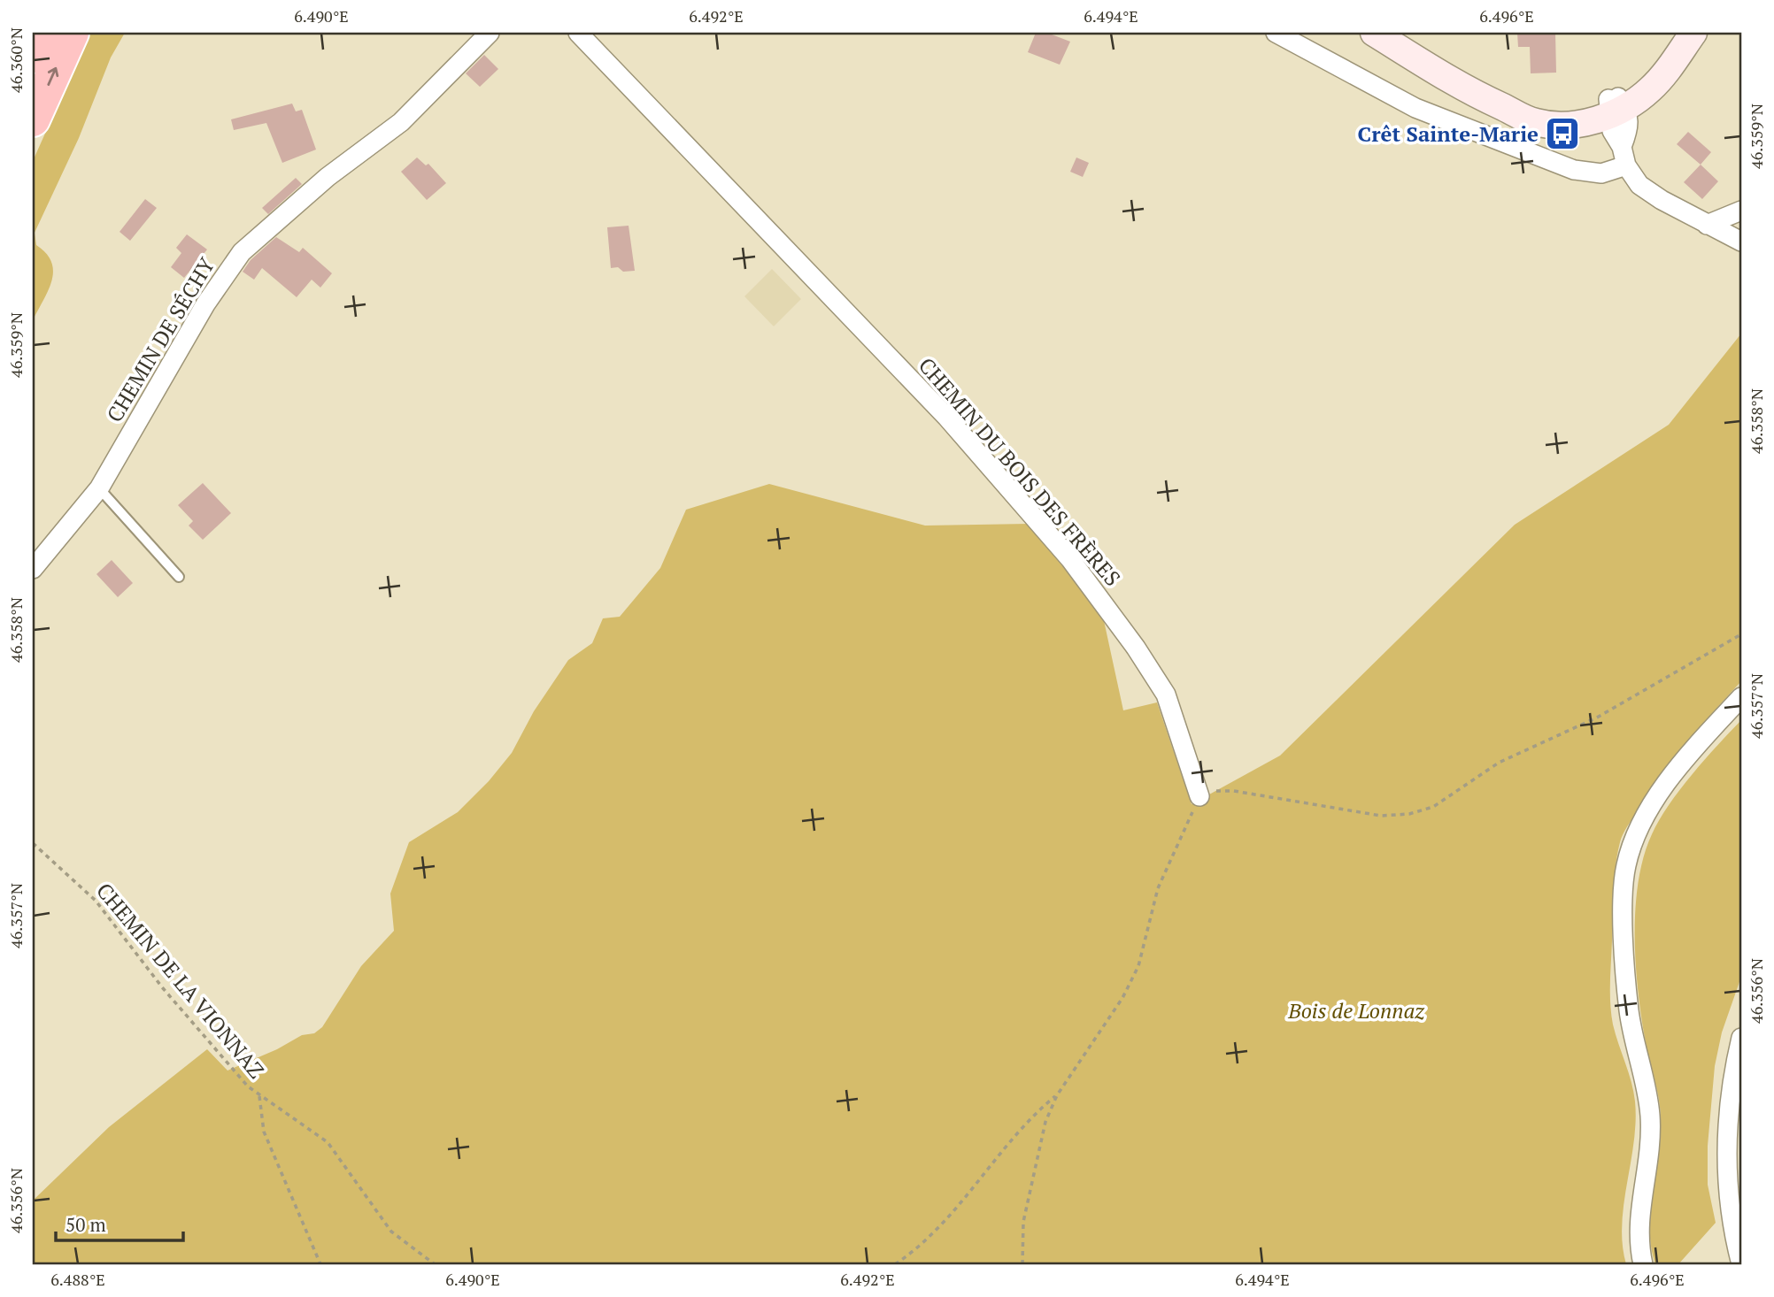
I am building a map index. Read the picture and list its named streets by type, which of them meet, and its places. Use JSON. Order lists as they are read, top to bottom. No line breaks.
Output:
{"streets":{"street":["CHEMIN DE SÉCHY","CHEMIN DU BOIS DES FRÈRES"],"path":["CHEMIN DE LA VIONNAZ"]},"parks":["Bois de Lonnaz"],"places":{"bus stop":["Crêt Sainte-Marie"]},"scale_bar":"50 m","coordinates":["6.490°E","6.492°E","6.494°E","6.496°E","46.360°N","46.359°N","46.358°N","46.357°N","46.356°N","6.488°E"]}
